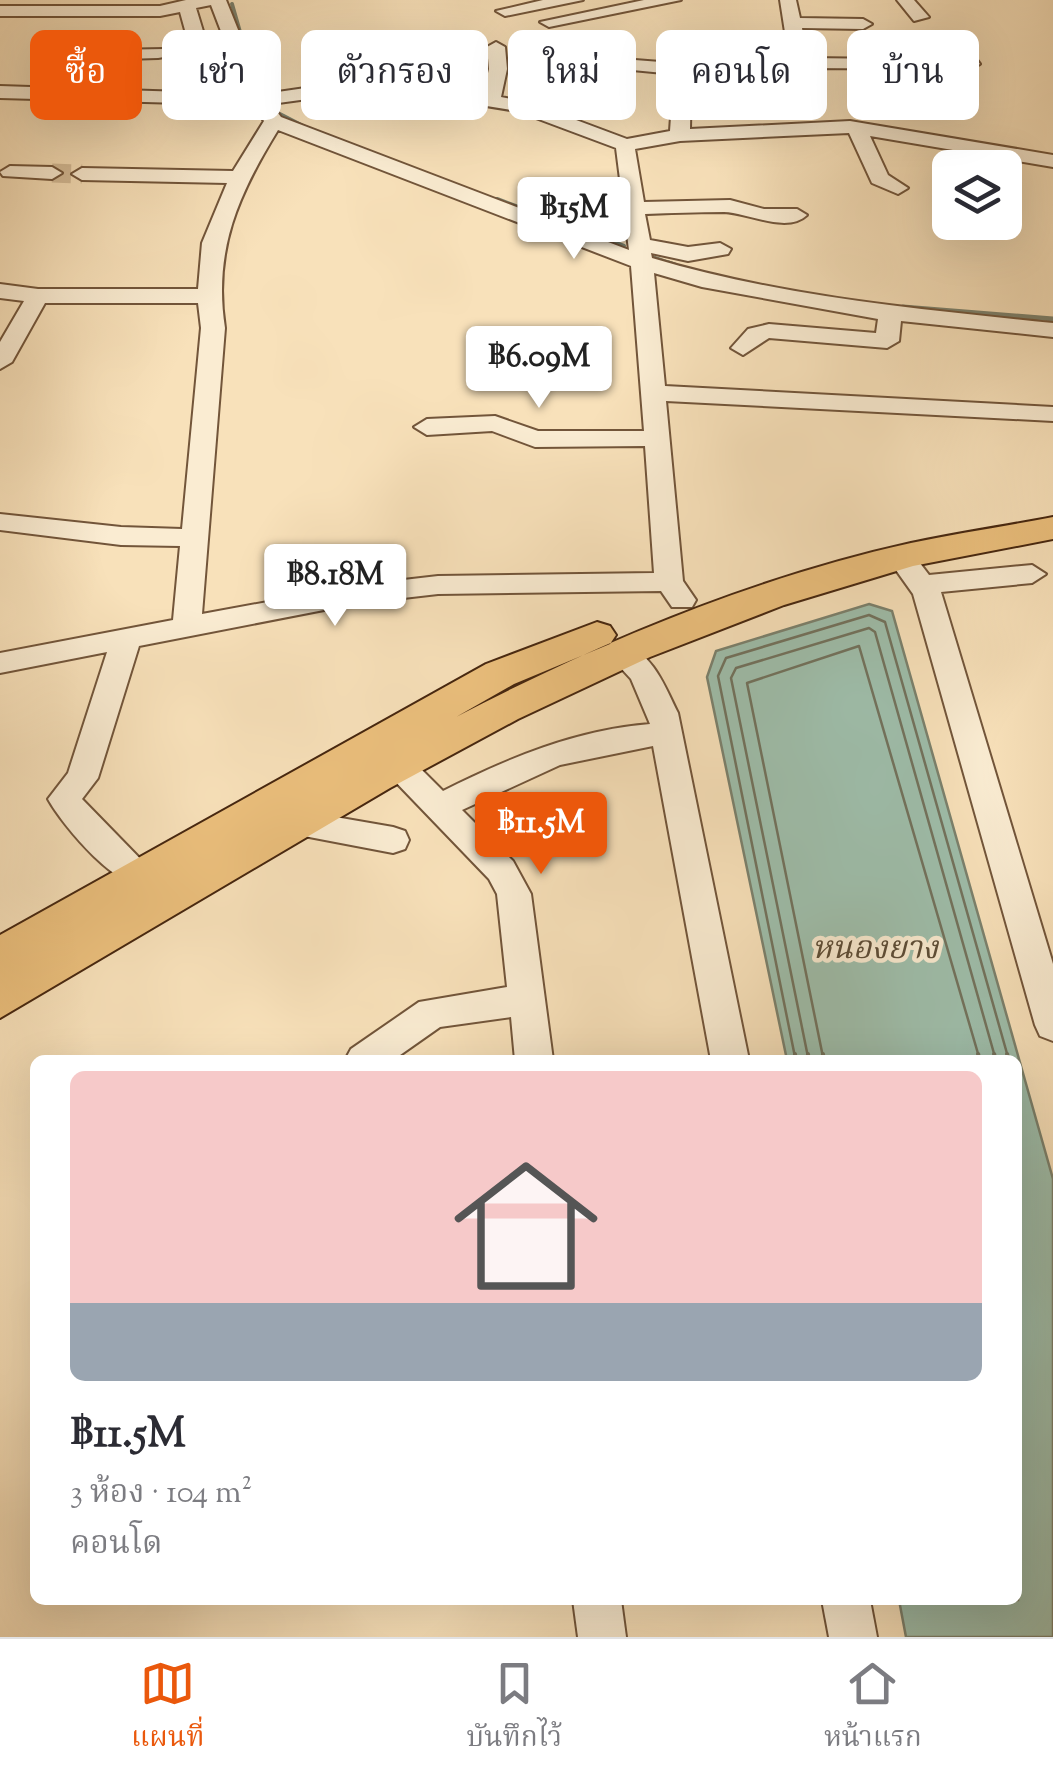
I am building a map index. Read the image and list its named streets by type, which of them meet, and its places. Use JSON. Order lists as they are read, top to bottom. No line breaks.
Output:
{"water":["หนองยาง"],"page":{"chip":["ซื้อ","เช่า","ตัวกรอง","ใหม่","คอนโด","บ้าน"],"price":["฿15M","฿6.09M","฿8.18M","฿11.5M"],"list":[{"name":"฿11.5M","note":"3 ห้อง · 104 m² · คอนโด"}],"tabs":["แผนที่","บันทึกไว้","หน้าแรก"]}}
